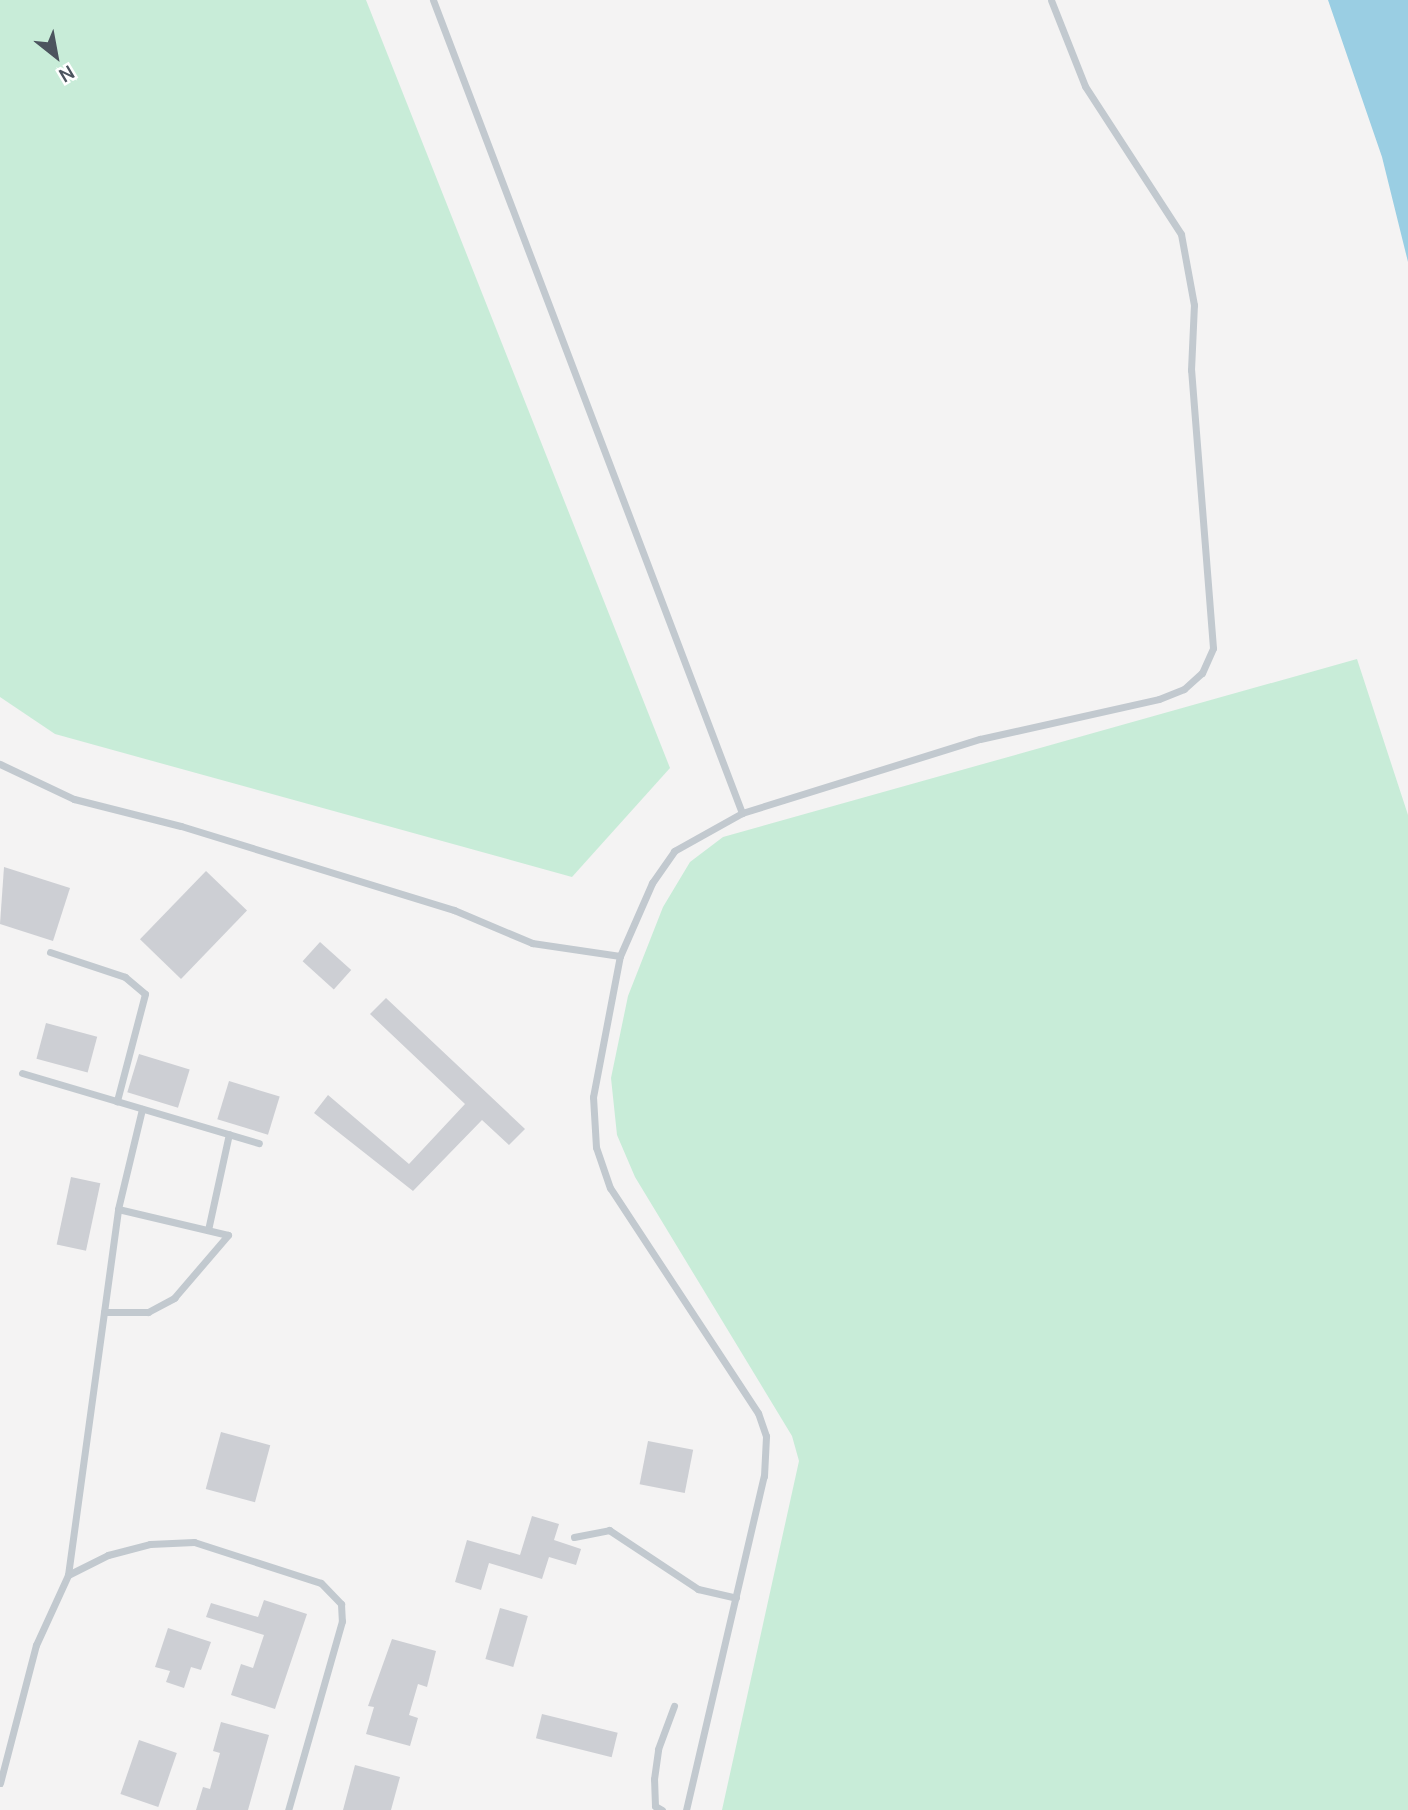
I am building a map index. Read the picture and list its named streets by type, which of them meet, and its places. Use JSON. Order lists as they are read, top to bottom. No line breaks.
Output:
{"north":"bottom right"}
